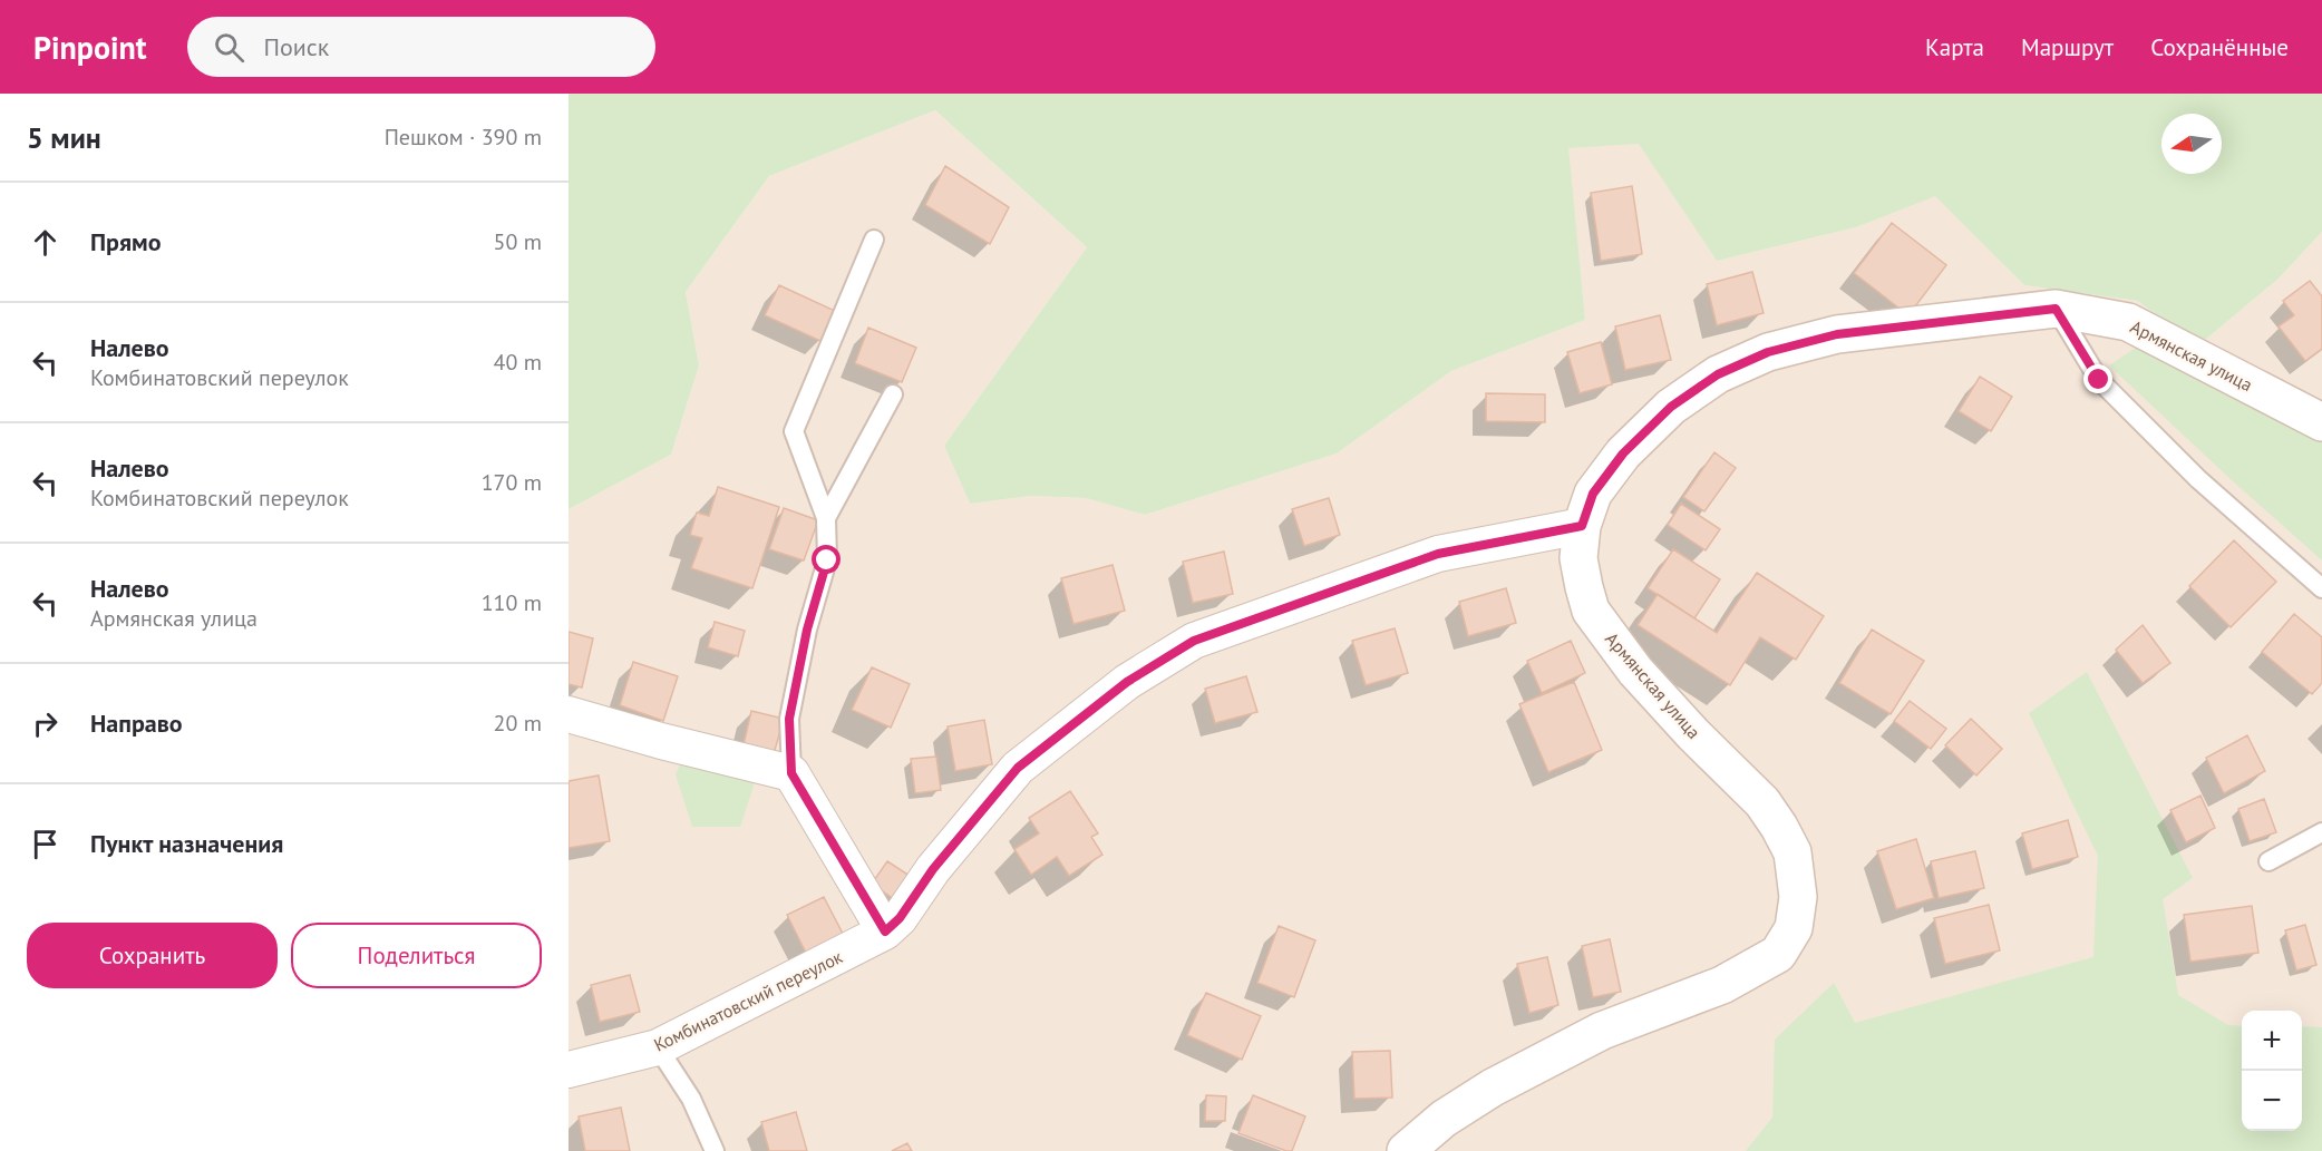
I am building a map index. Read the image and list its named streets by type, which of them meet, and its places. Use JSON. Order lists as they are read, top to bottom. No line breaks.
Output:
{"streets":{"street":["Армянская улица","Комбинатовский переулок"]},"crossings":[["Армянская улица","Комбинатовский переулок"]],"north":"left","page":{"header":"Pinpoint","search":"Поиск","nav":["Карта","Маршрут","Сохранённые"],"heading":["5 мин","Пешком · 390 m"],"list":[["Прямо","50 m"],["Налево","Комбинатовский переулок","40 m"],["Налево","Комбинатовский переулок","170 m"],["Налево","Армянская улица","110 m"],["Направо","20 m"],"Пункт назначения"],"buttons":["Сохранить","Поделиться"],"map_buttons":["+","−"]}}
